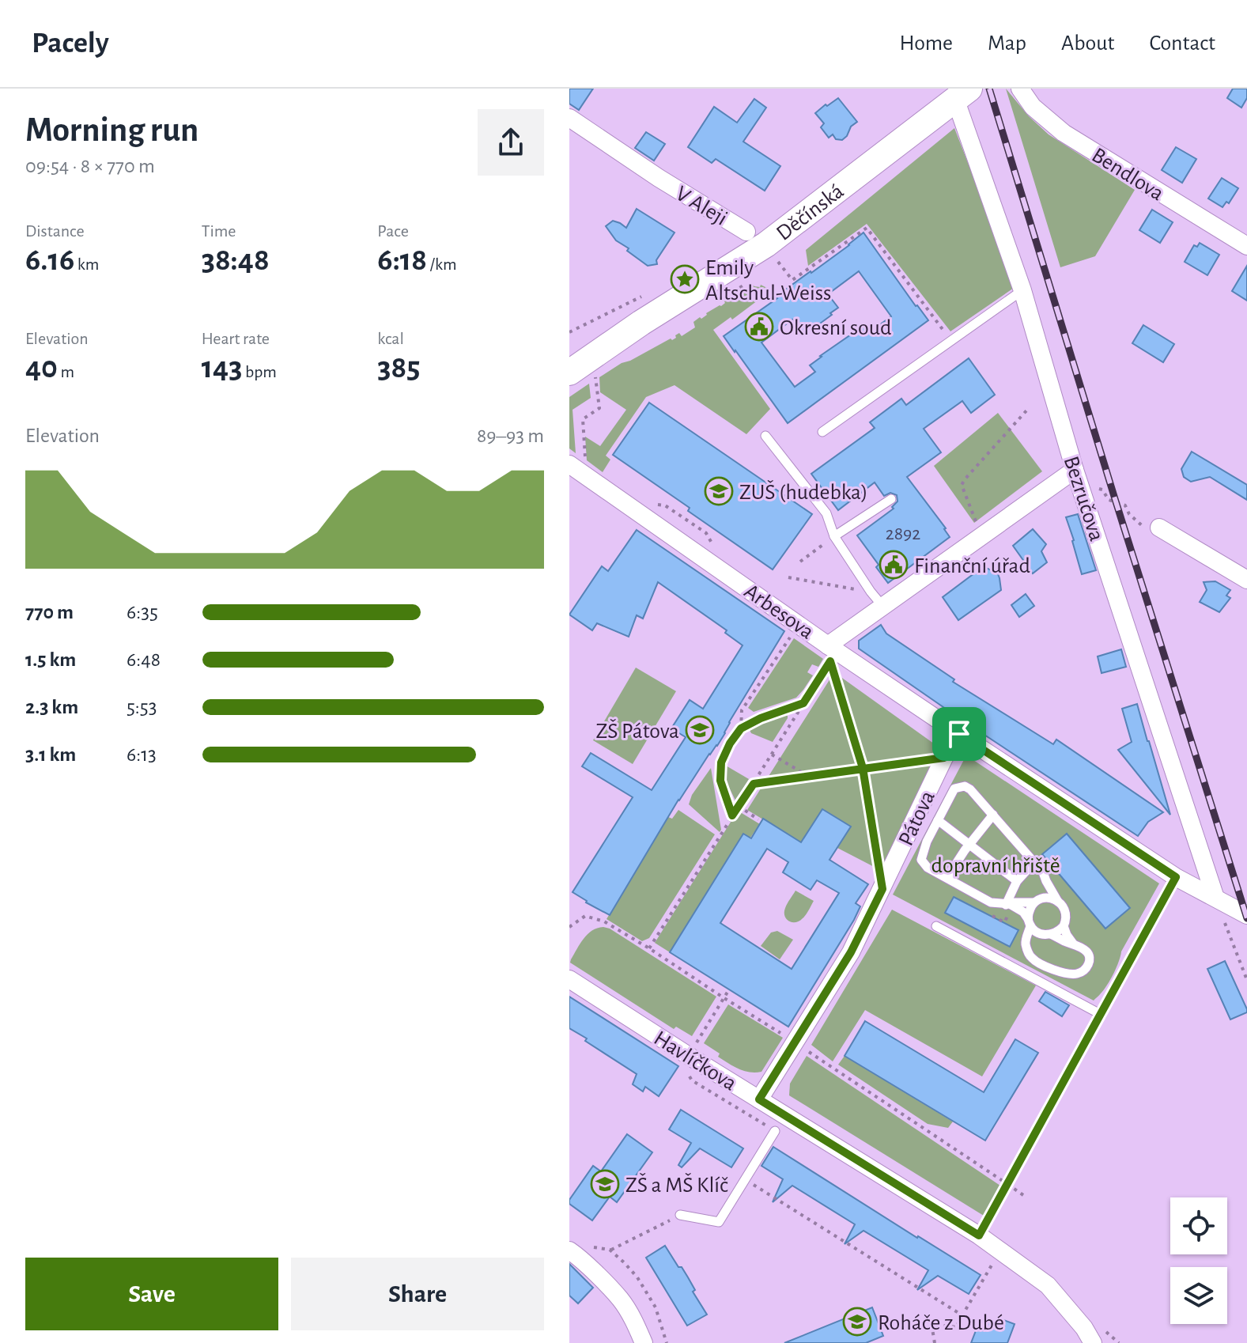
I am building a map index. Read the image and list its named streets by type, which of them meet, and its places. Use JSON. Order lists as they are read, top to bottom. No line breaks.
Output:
{"streets":{"main road":["Děčínská"],"street":["Bendlova","V Aleji","Bezručova","Arbesova","Pátova","Havlíčkova"]},"crossings":[["Děčínská","Bezručova"],["Bezručova","Arbesova"],["Arbesova","Pátova"],["Pátova","Havlíčkova"]],"parks":["dopravní hřiště"],"places":{"place":["Emily Altschul-Weiss"],"public building":["Okresní soud","Finanční úřad"],"school or university":["ZUŠ (hudebka)","ZŠ Pátova","ZŠ a MŠ Klíč","Roháče z Dubé"]},"house_numbers":["2892"],"page":{"header":"Pacely","nav":["Home","Map","About","Contact"],"heading":["Morning run","09:54 · 8 × 770 m"],"stats":[["Distance","6.16 km"],["Time","38:48"],["Pace","6:18 /km"],["Elevation","40 m"],["Heart rate","143 bpm"],["kcal","385"]],"chart":["Elevation","89–93 m"],"list":[{"name":"770 m","note":"6:35"},{"name":"1.5 km","note":"6:48"},{"name":"2.3 km","note":"5:53"},{"name":"3.1 km","note":"6:13"}],"buttons":["Save","Share"]}}
